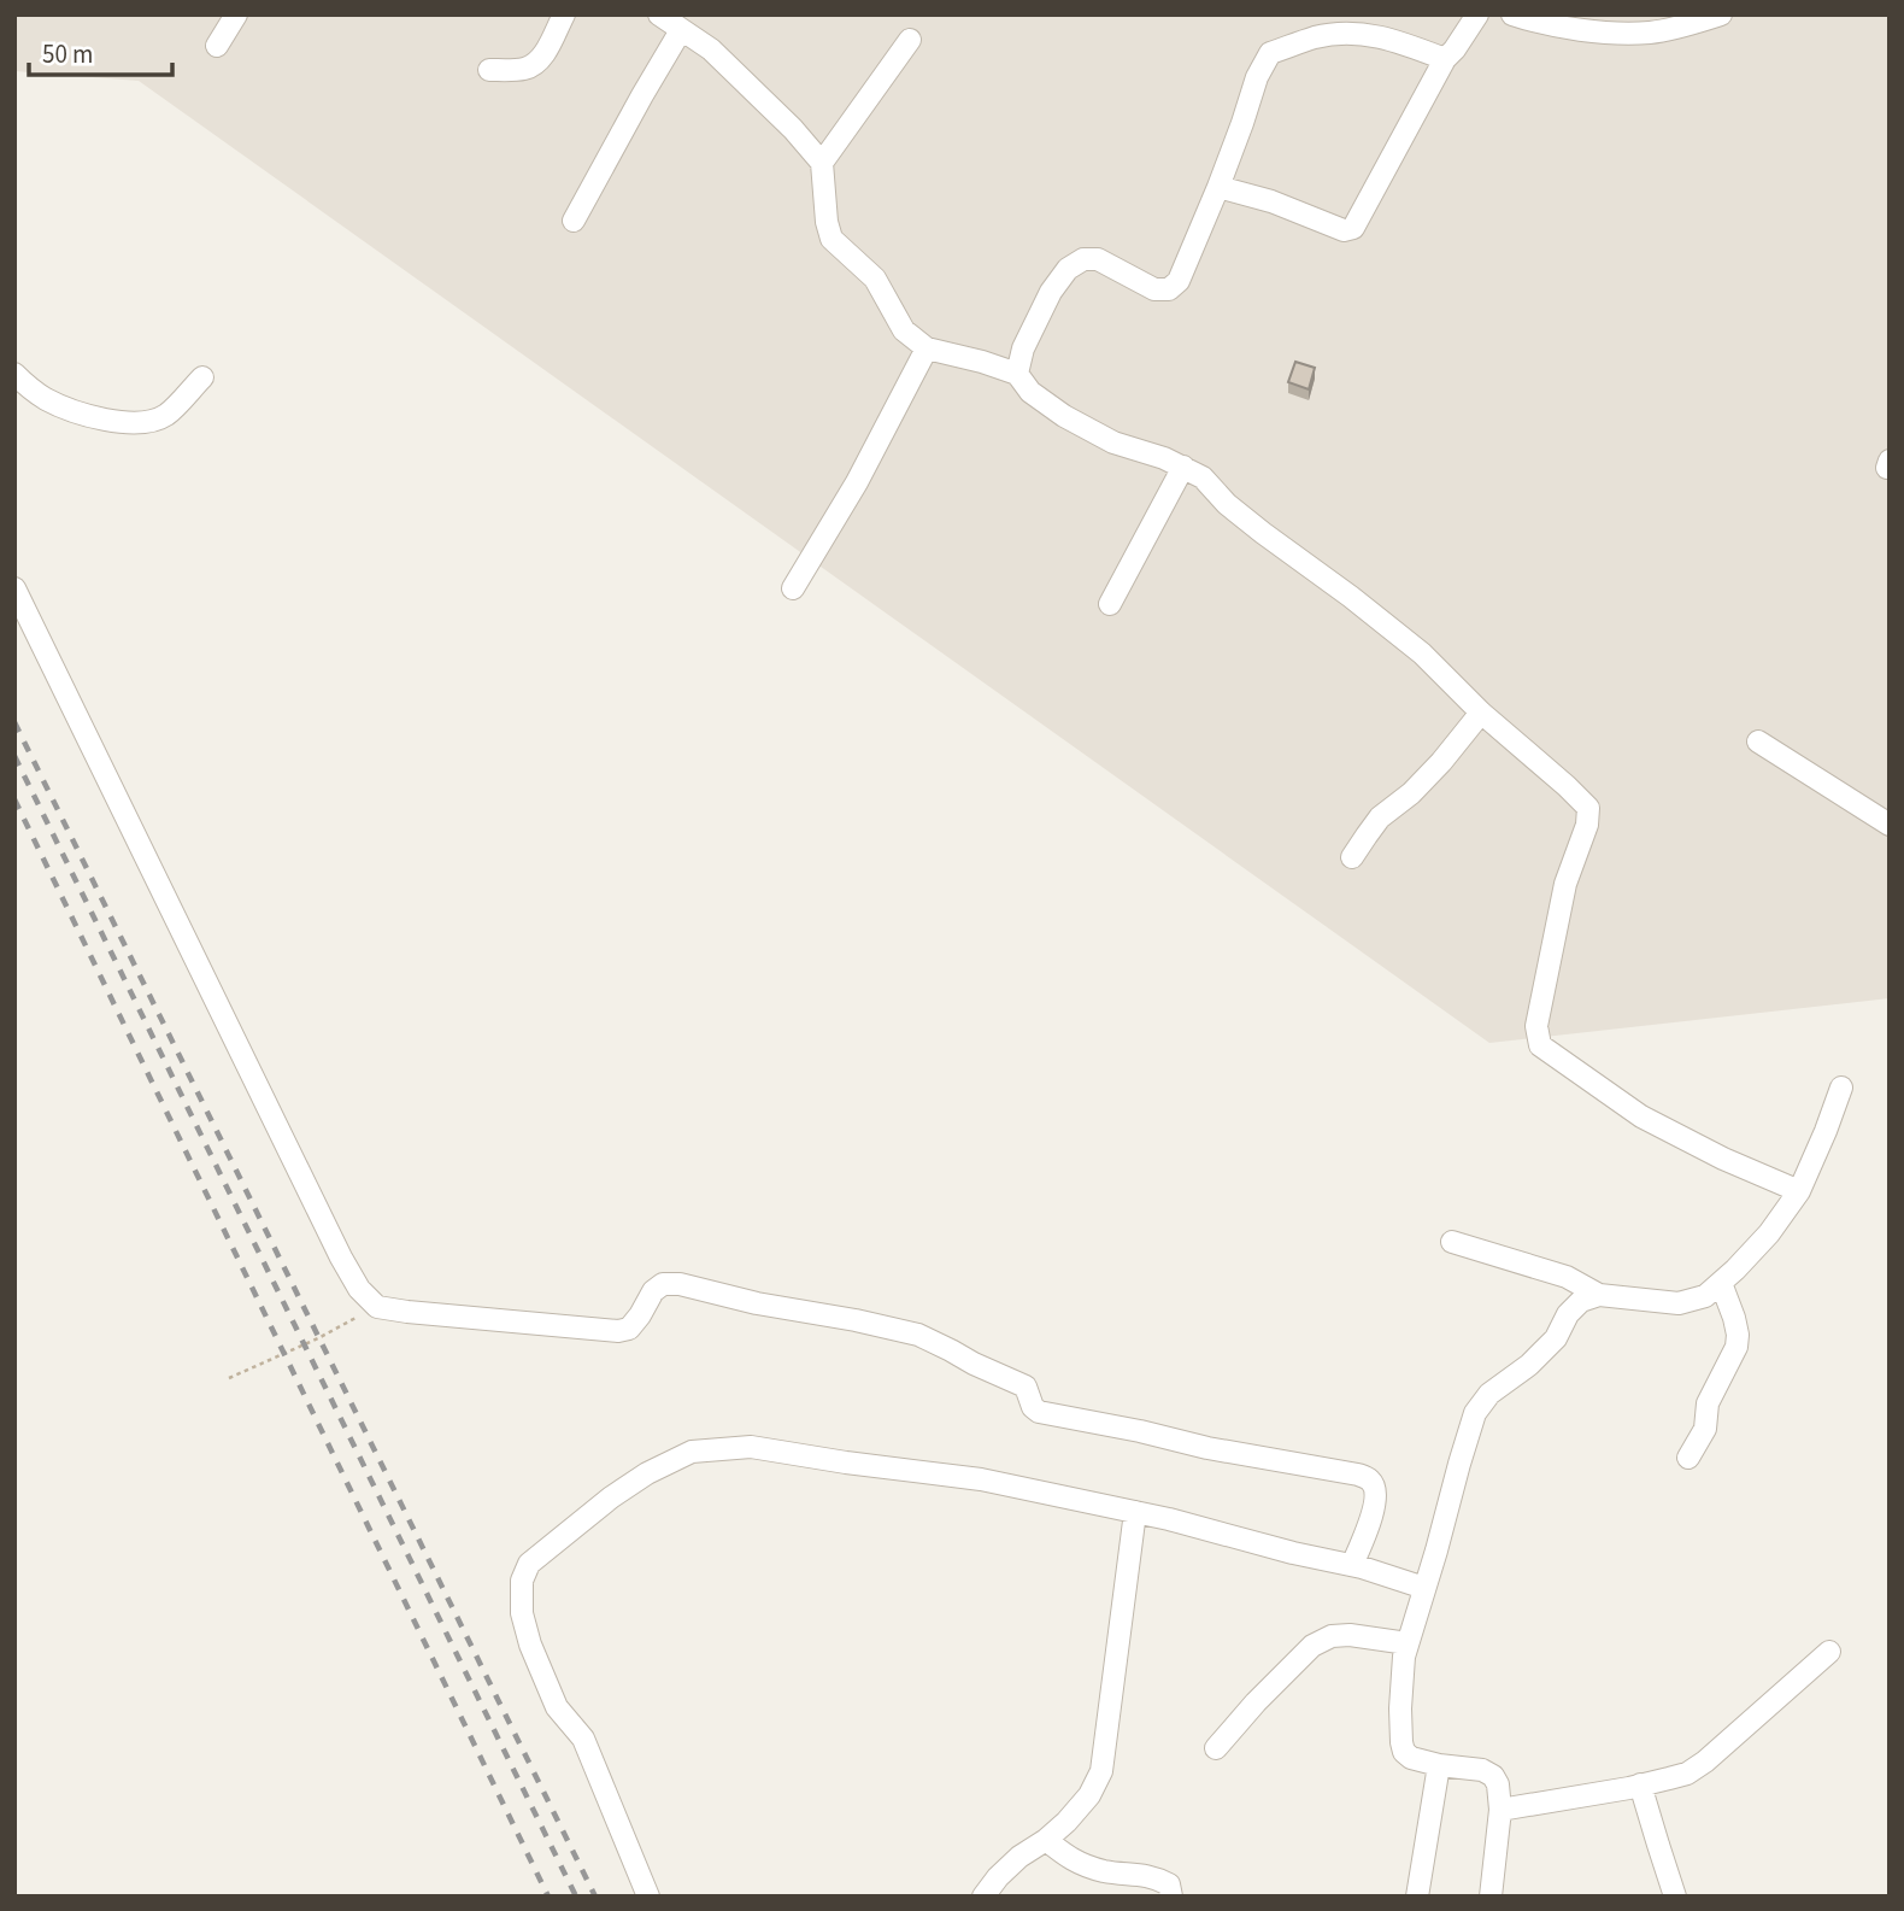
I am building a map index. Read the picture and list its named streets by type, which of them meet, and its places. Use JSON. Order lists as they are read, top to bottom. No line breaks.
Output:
{"scale_bar":"50 m"}
